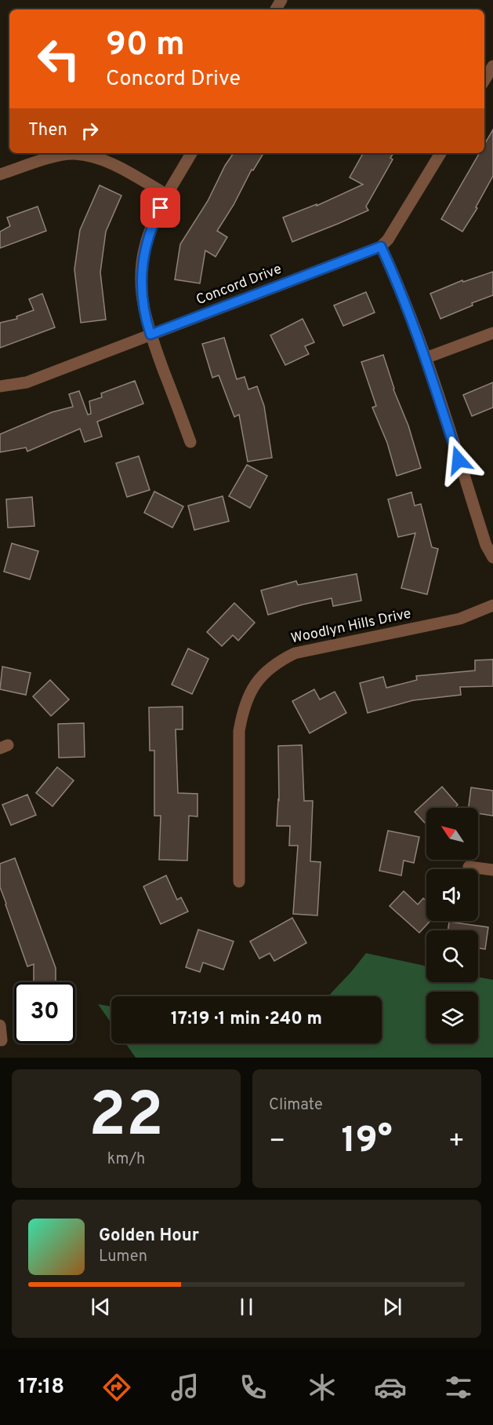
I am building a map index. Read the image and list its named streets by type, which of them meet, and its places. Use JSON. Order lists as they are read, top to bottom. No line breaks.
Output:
{"streets":{"street":["Concord Drive","Woodlyn Hills Drive"]},"north":"top left","page":{"turn":["90 m","Concord Drive"],"then":"Then","limit":"30","trip":"17:19 · 1 min · 240 m","tile":[["22","km/h"],"Climate"],"heat":["−","19°","+"],"song":["Golden Hour","Lumen"],"tabs":"17:18"}}
